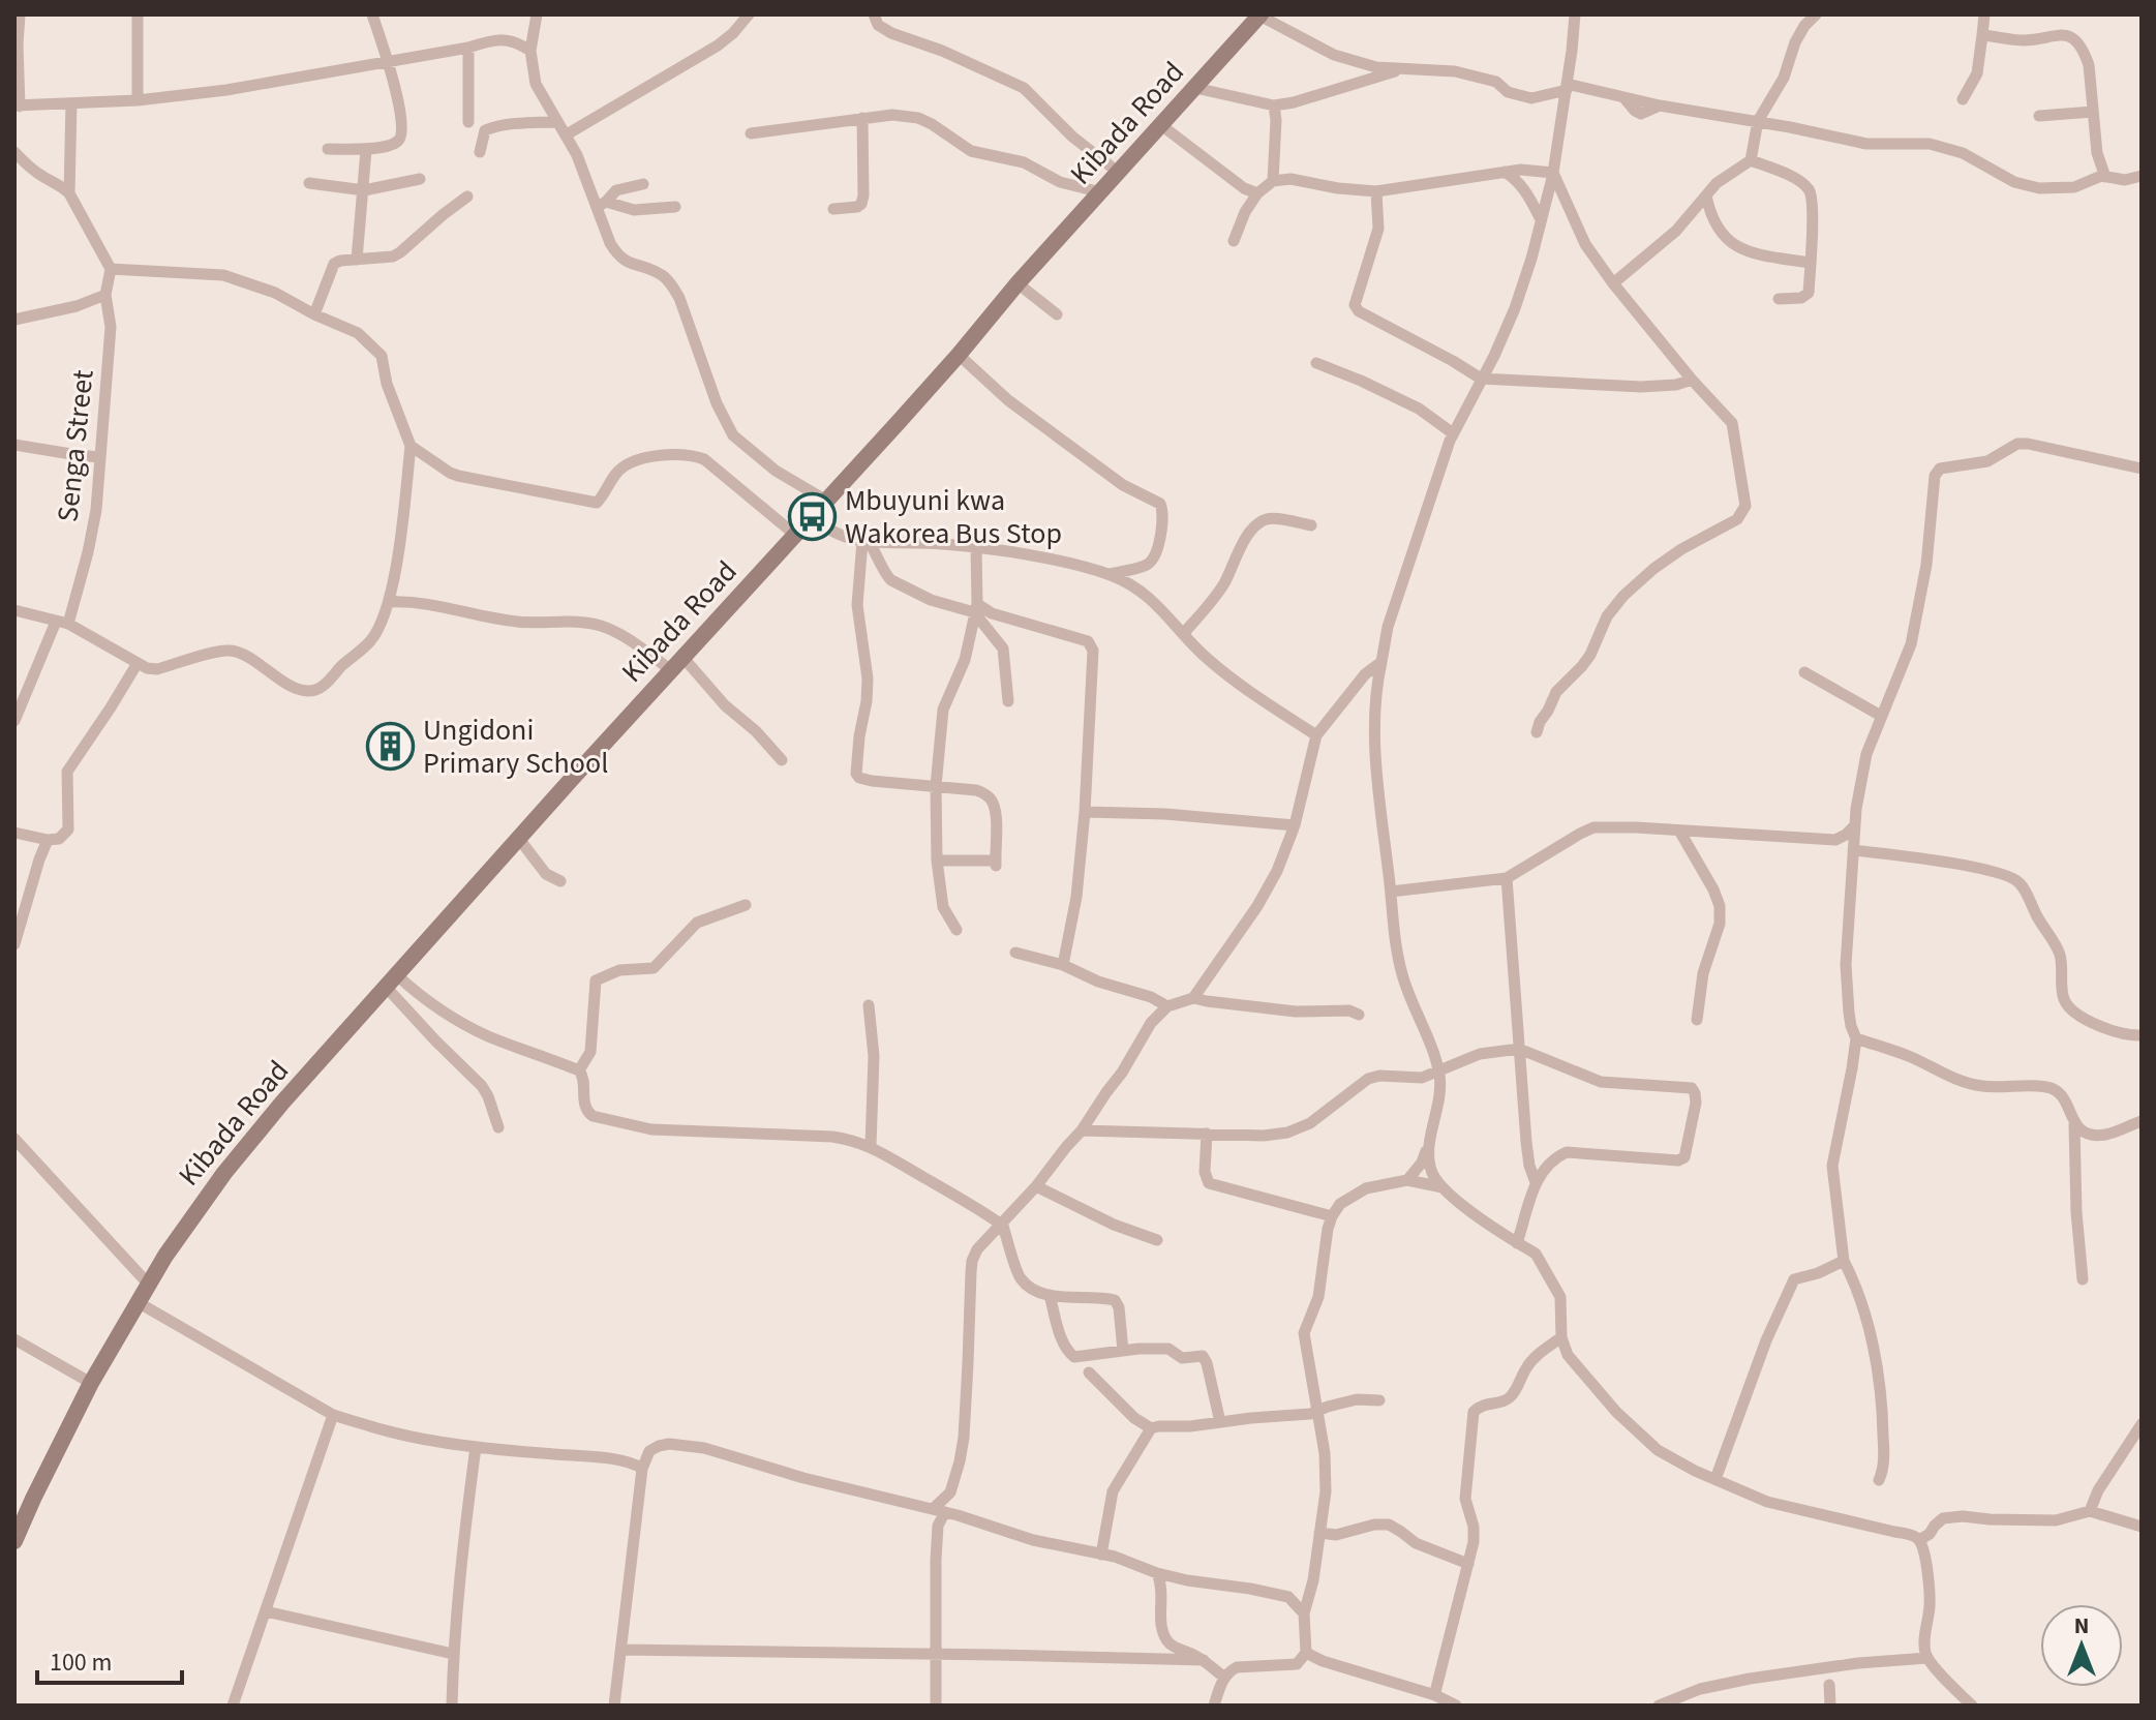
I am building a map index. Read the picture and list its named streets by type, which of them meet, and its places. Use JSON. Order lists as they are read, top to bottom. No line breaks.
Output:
{"streets":{"main road":["Kibada Road"],"street":["Senga Street"]},"places":{"bus stop":["Mbuyuni kwa Wakorea Bus Stop"],"building":["Ungidoni Primary School"]},"scale_bar":"100 m","north":"top"}
